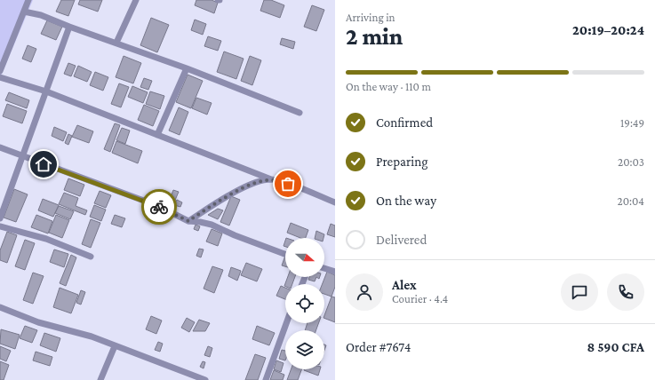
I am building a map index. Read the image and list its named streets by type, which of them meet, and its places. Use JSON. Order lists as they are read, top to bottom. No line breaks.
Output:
{"north":"right","page":{"heading":["2 min","Arriving in","20:19–20:24"],"panel":["Alex","Courier · 4.4","Order #7674","8 590 CFA"],"bar":"On the way · 110 m","list":[["Confirmed","19:49"],["Preparing","20:03"],["On the way","20:04"],"Delivered"]}}
